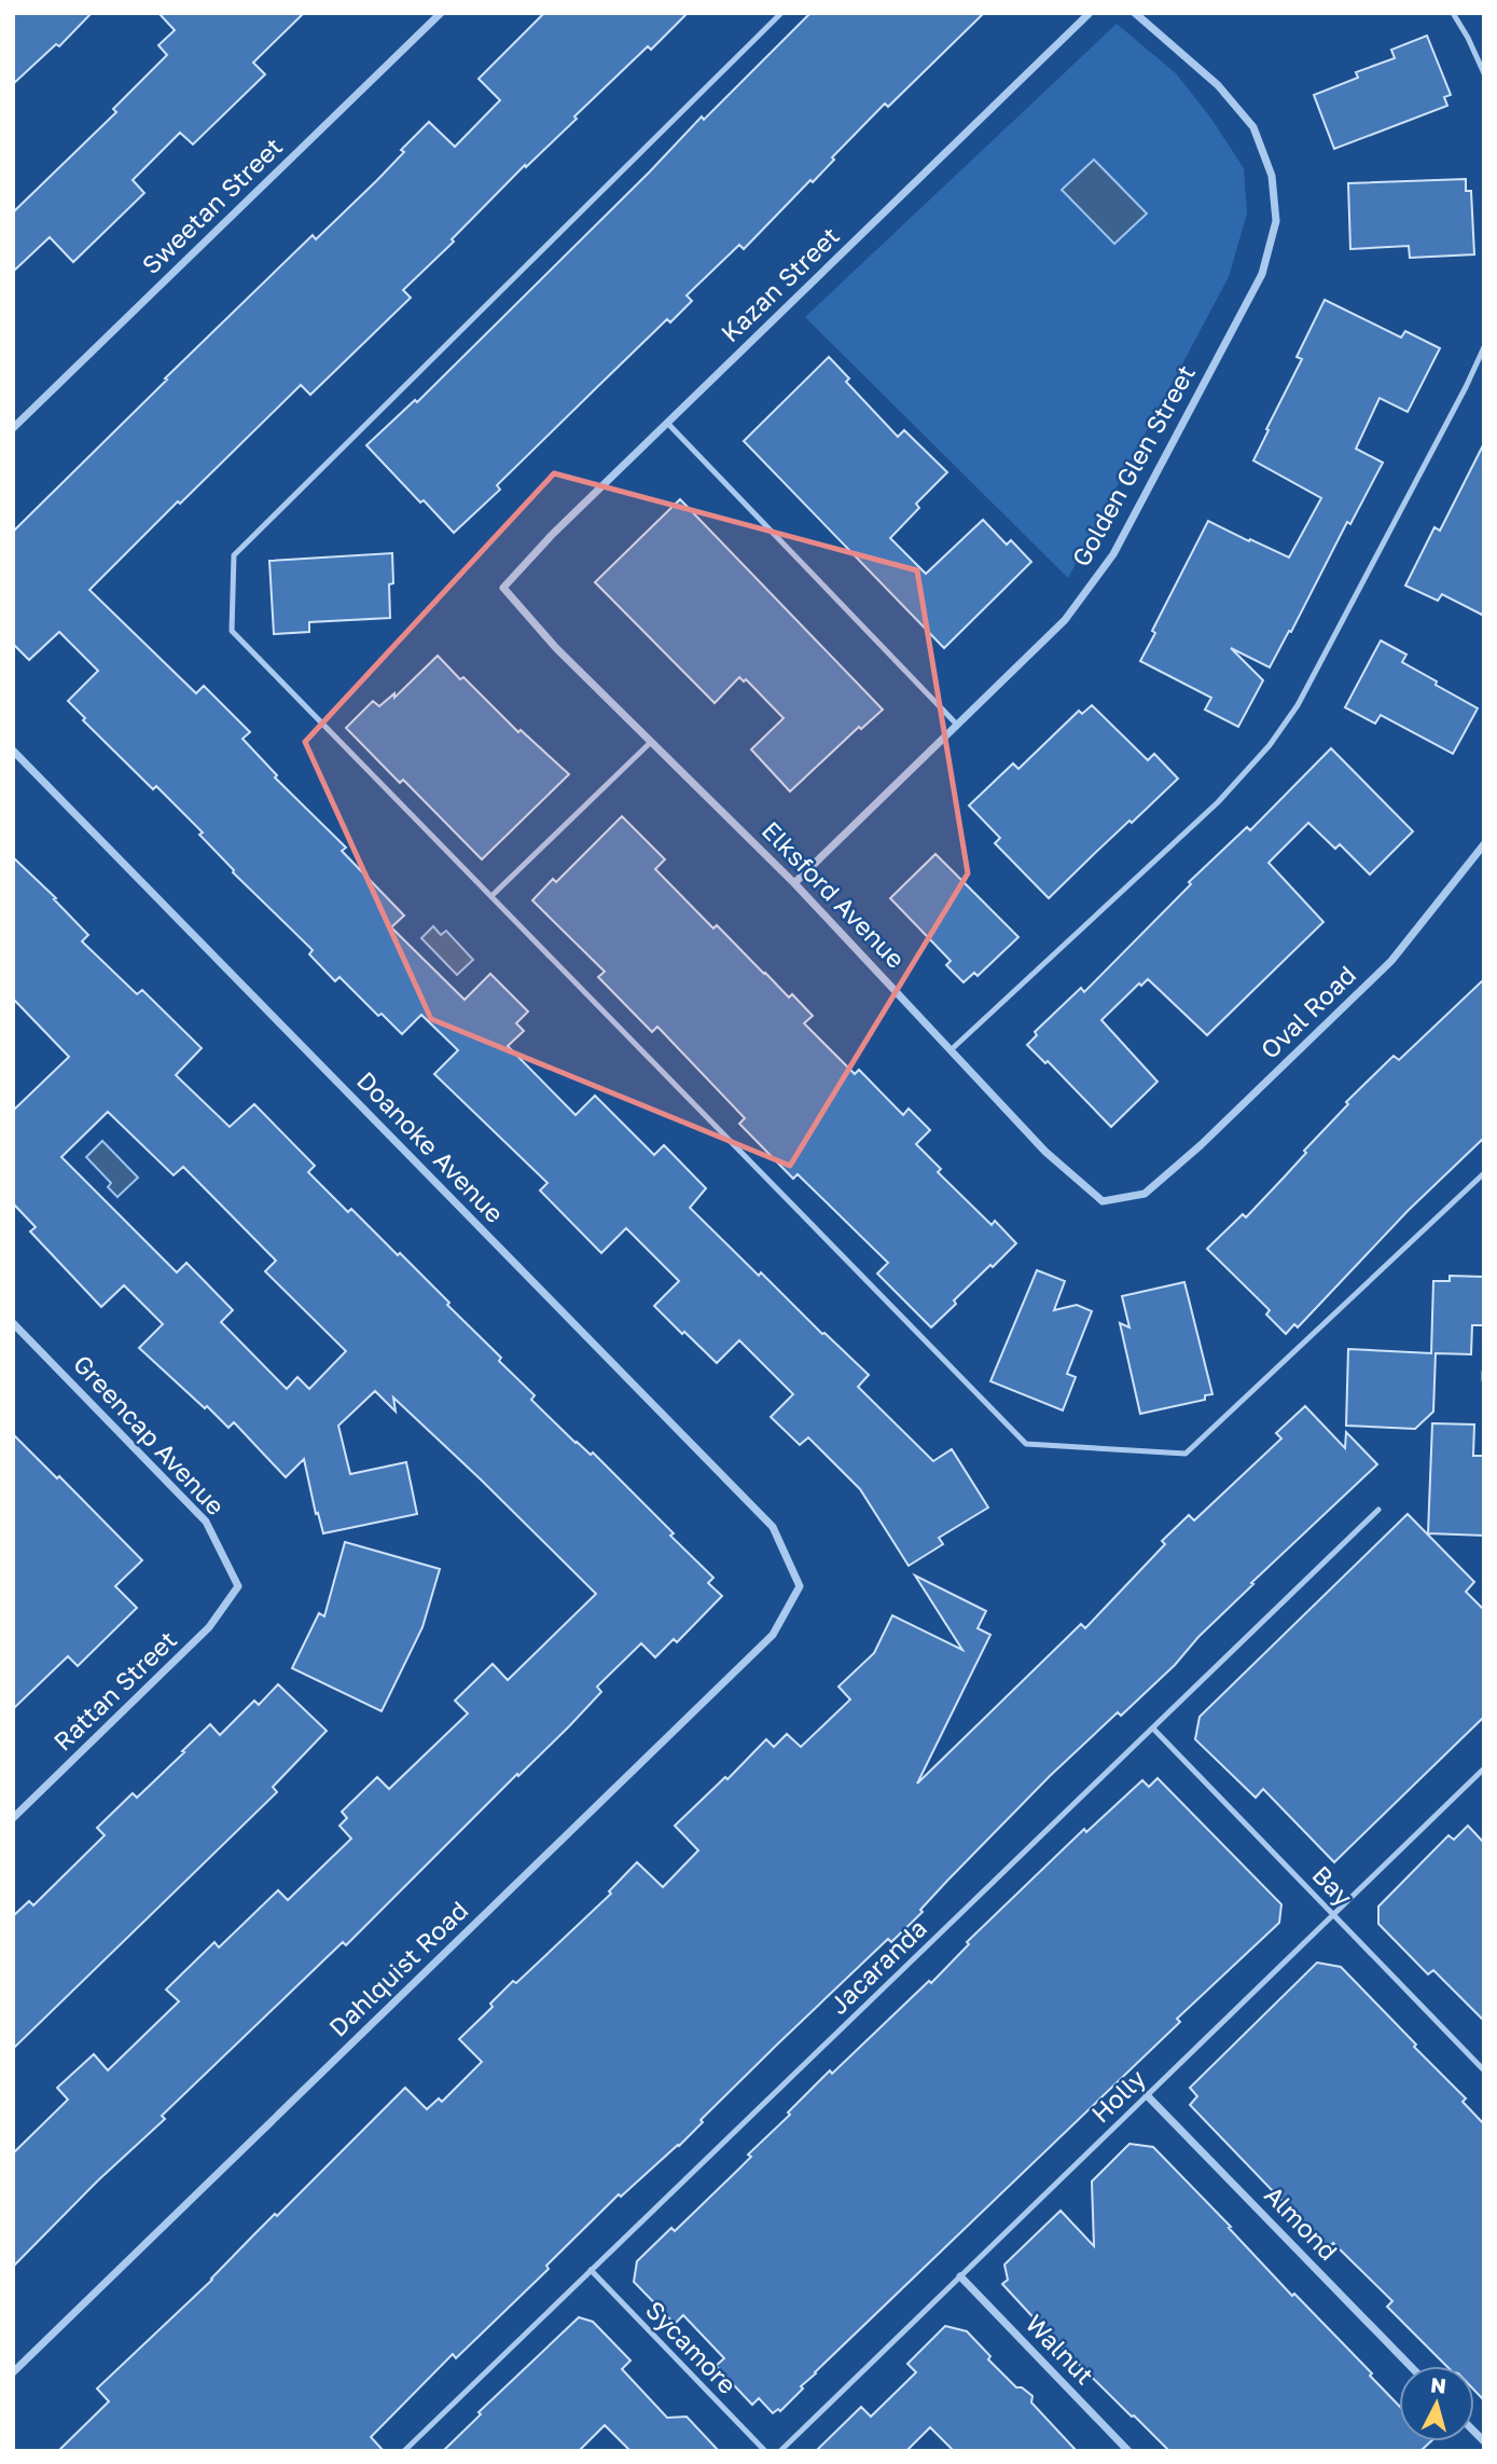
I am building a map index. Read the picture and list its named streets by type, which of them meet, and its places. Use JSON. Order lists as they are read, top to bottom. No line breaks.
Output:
{"streets":{"street":["Sweetan Street","Kazan Street","Golden Glen Street","Elksford Avenue","Oval Road","Doanoke Avenue","Greencap Avenue","Rattan Street","Dahlquist Road","Almond","Walnut"],"lane":["Bay","Jacaranda","Holly","Sycamore"]},"crossings":[["Kazan Street","Elksford Avenue"],["Golden Glen Street","Elksford Avenue"],["Elksford Avenue","Oval Road"],["Doanoke Avenue","Dahlquist Road"],["Greencap Avenue","Rattan Street"],["Bay","Jacaranda"],["Bay","Holly"],["Jacaranda","Sycamore"],["Holly","Almond"],["Holly","Walnut"]],"north":"top"}
